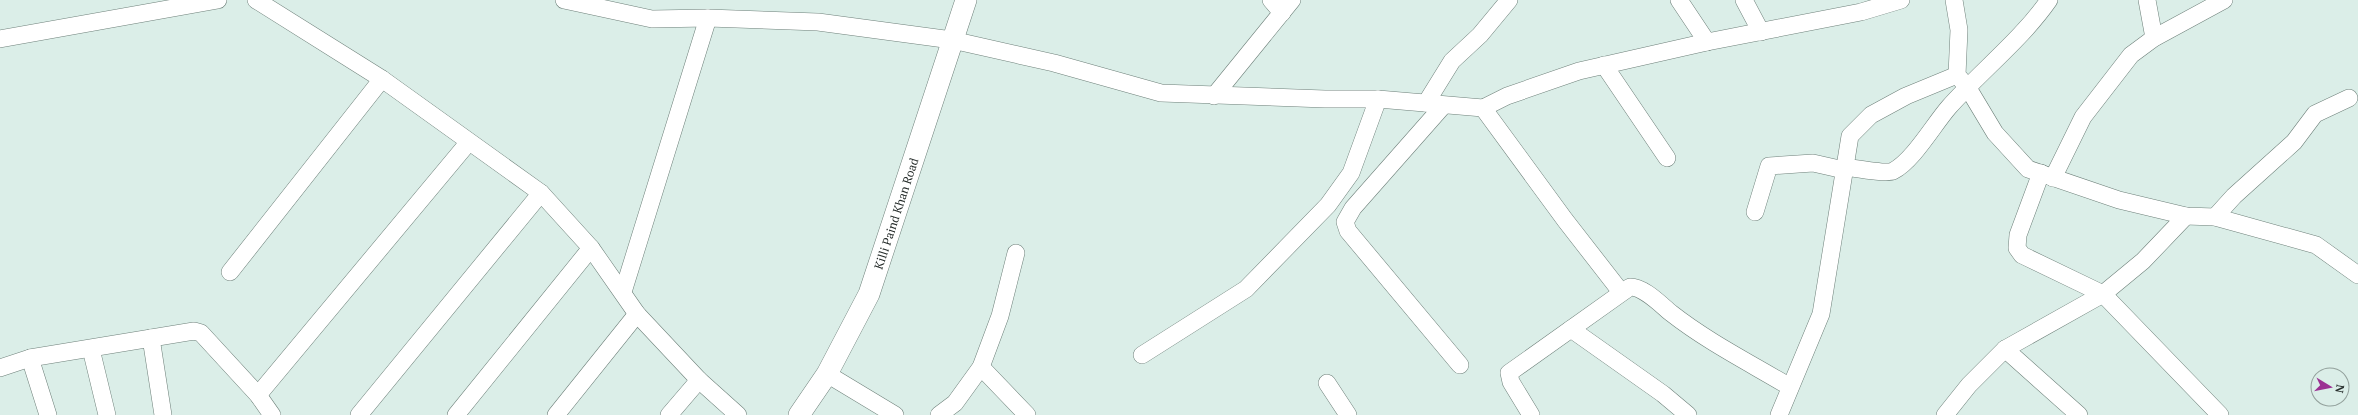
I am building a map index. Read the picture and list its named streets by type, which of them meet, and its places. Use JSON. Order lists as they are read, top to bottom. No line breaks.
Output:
{"streets":{"street":["Killi Paind Khan Road"]},"north":"right"}
